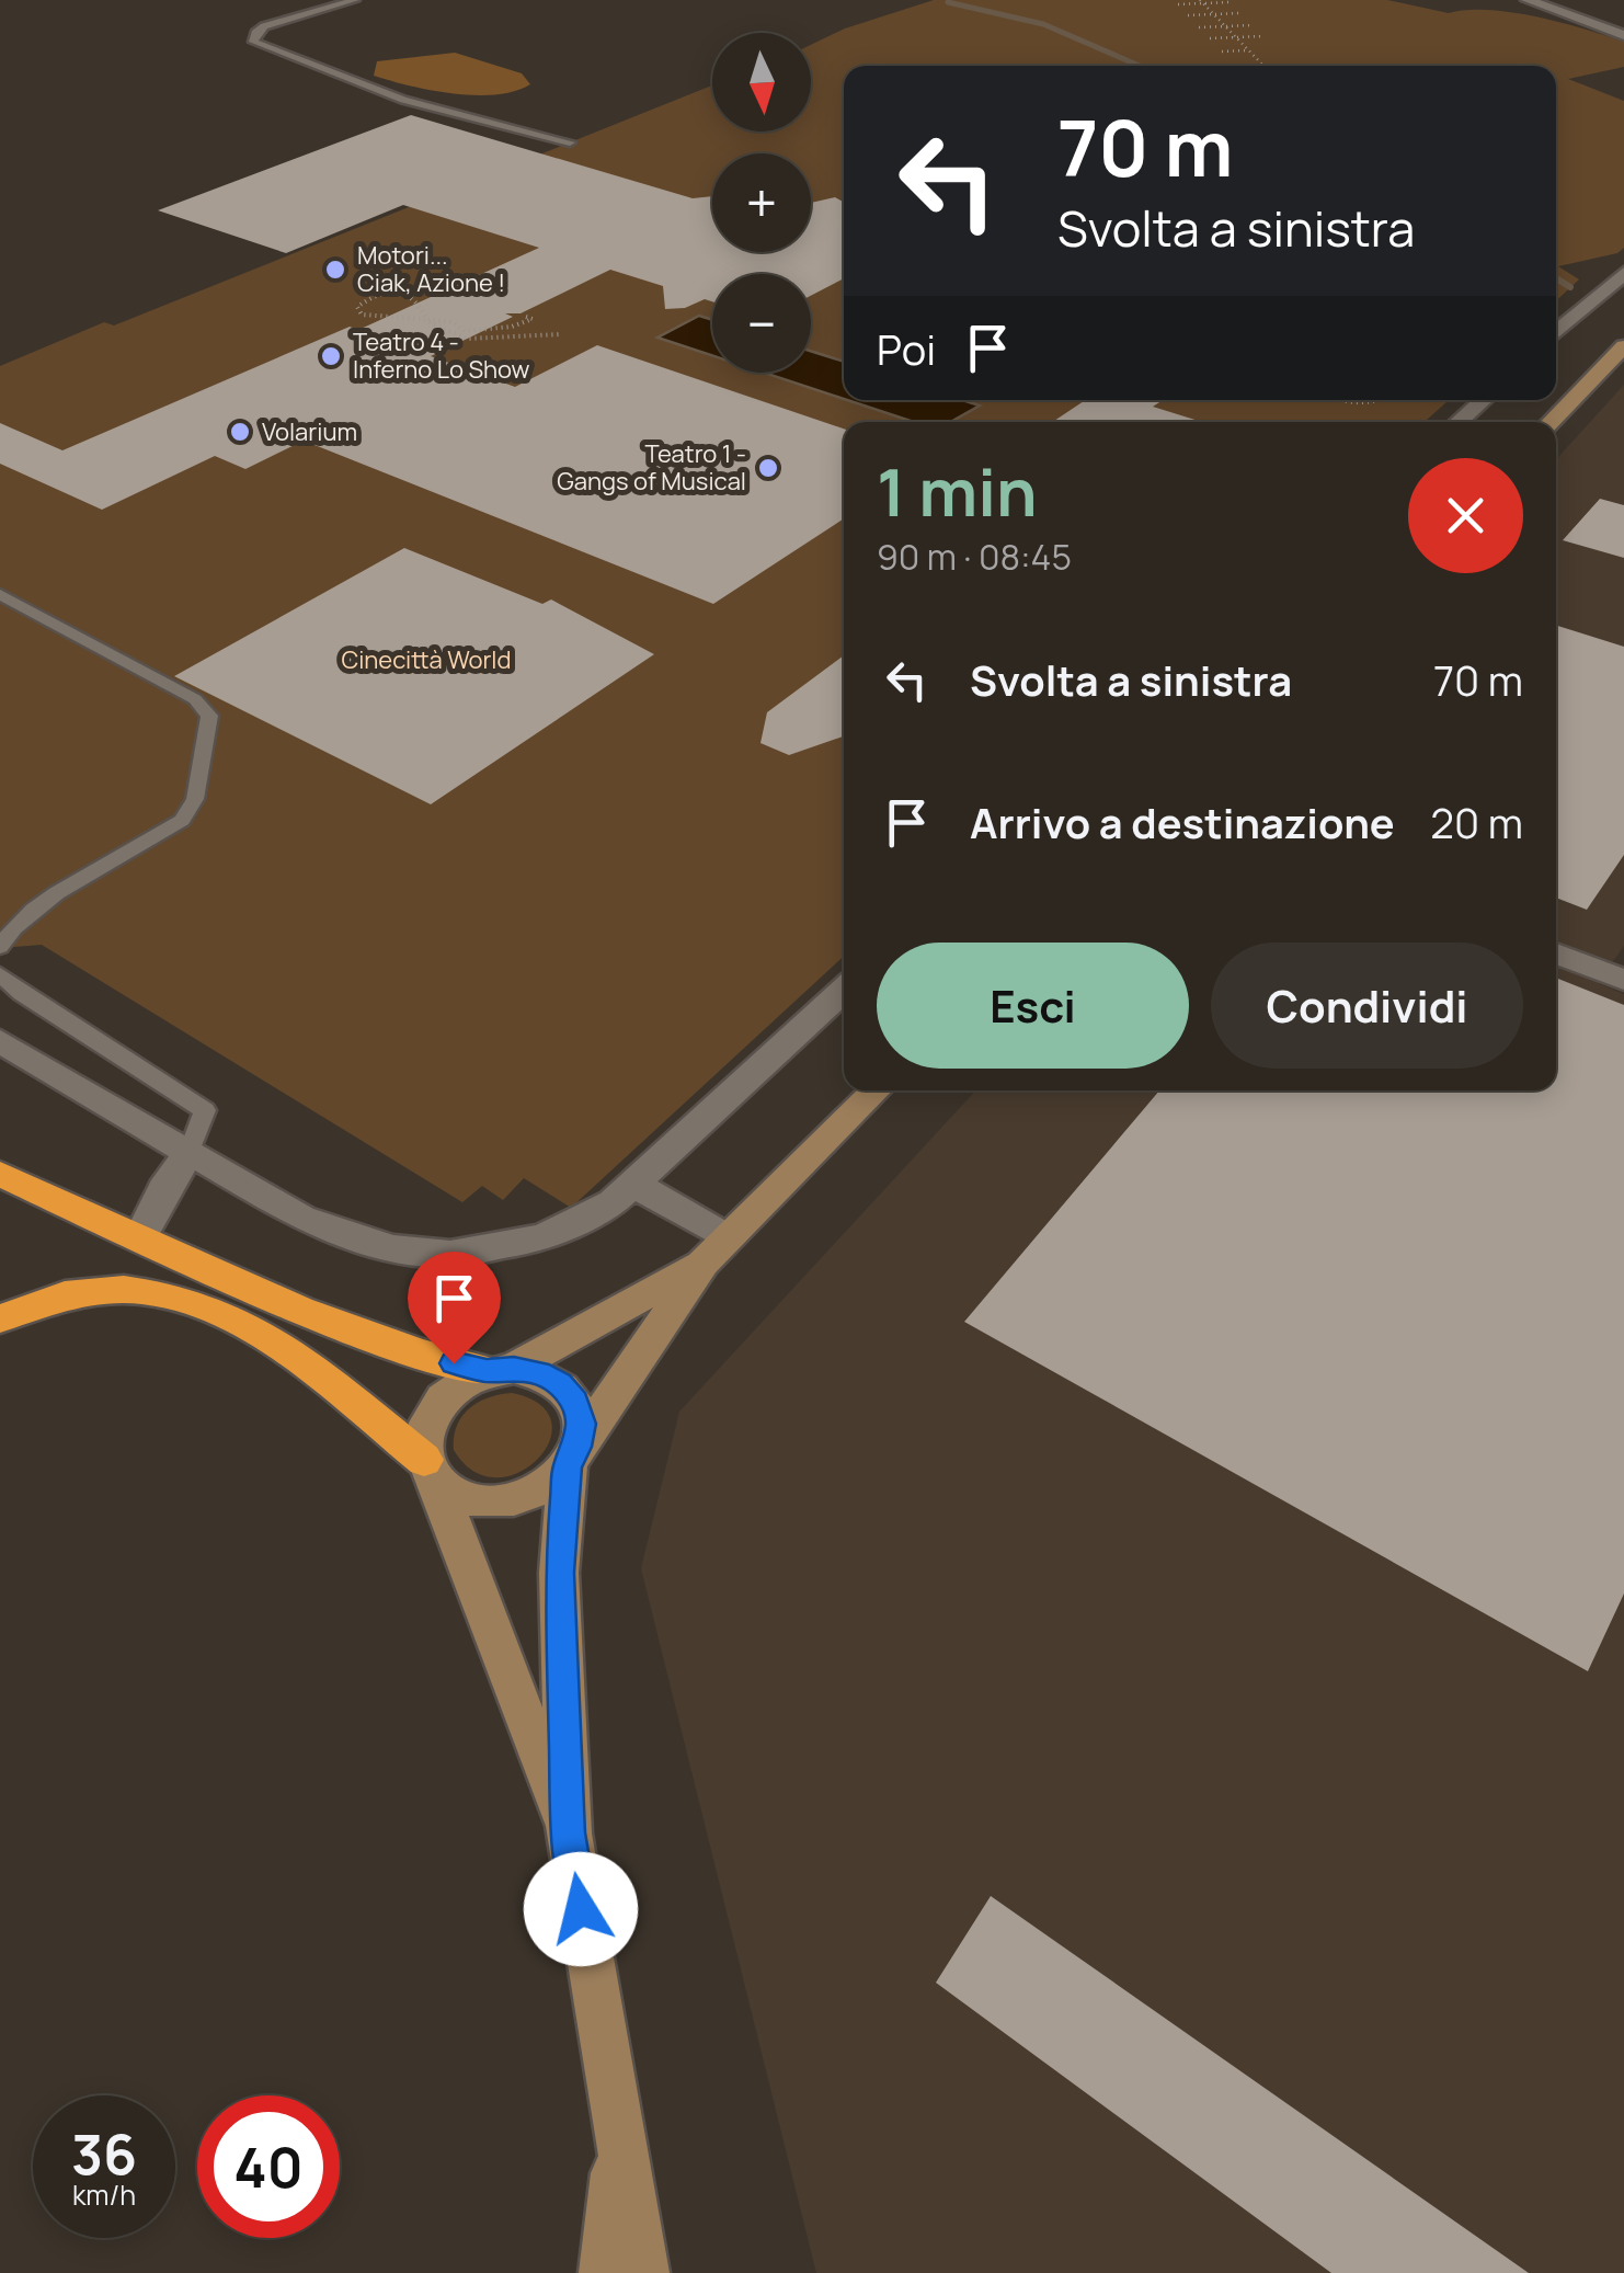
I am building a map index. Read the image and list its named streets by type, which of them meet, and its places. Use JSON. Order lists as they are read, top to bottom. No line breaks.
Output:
{"parks":["Cinecittà World"],"places":["Motori... Ciak, Azione !","Teatro 4 - Inferno Lo Show","Volarium","Teatro 1 - Gangs of Musical"],"north":"bottom","page":{"map_buttons":["+","−"],"turn":["70 m","Svolta a sinistra"],"then":"Poi","heading":["1 min","90 m · 08:45"],"list":[{"name":"Svolta a sinistra","value":"70 m"},{"name":"Arrivo a destinazione","value":"20 m"}],"buttons":["Esci","Condividi"],"speed":"36 km/h","limit":"40"}}
